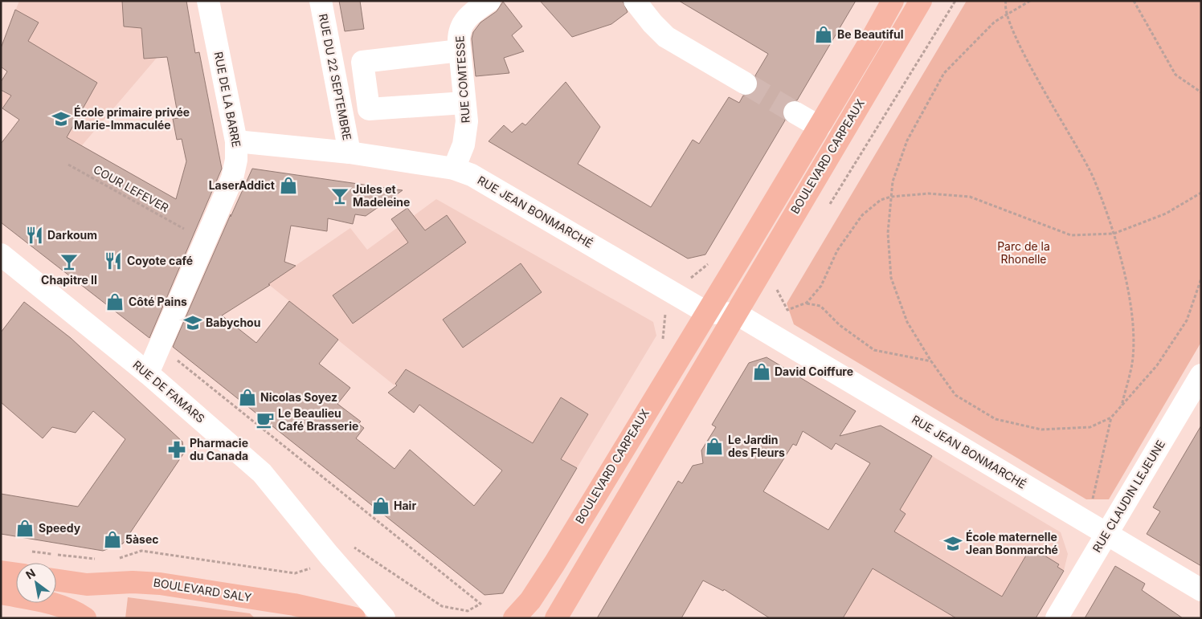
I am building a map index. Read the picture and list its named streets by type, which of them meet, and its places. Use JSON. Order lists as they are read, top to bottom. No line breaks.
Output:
{"streets":{"main road":["BOULEVARD CARPEAUX","BOULEVARD SALY"],"street":["RUE DU 22 SEPTEMBRE","RUE COMTESSE","RUE DE LA BARRE","RUE JEAN BONMARCHÉ","RUE DE FAMARS","RUE CLAUDIN LEJEUNE"],"path":["COUR LEFEVER"]},"crossings":[["RUE DU 22 SEPTEMBRE","RUE JEAN BONMARCHÉ"],["RUE COMTESSE","RUE JEAN BONMARCHÉ"],["RUE DE LA BARRE","RUE JEAN BONMARCHÉ"],["RUE DE LA BARRE","RUE DE FAMARS"],["BOULEVARD CARPEAUX","RUE JEAN BONMARCHÉ"],["RUE JEAN BONMARCHÉ","RUE CLAUDIN LEJEUNE"]],"parks":["Parc de la Rhonelle"],"places":{"shop":["Be Beautiful","LaserAddict","Côté Pains","David Coiffure","Nicolas Soyez","Le Jardin des Fleurs","Hair","Speedy","5àsec"],"school or university":["École primaire privée Marie-Immaculée","Babychou","École maternelle Jean Bonmarché"],"bar":["Jules et Madeleine","Chapitre II"],"restaurant":["Darkoum","Coyote café"],"cafe":["Le Beaulieu Café Brasserie"],"pharmacy":["Pharmacie du Canada"]},"north":"top left"}
